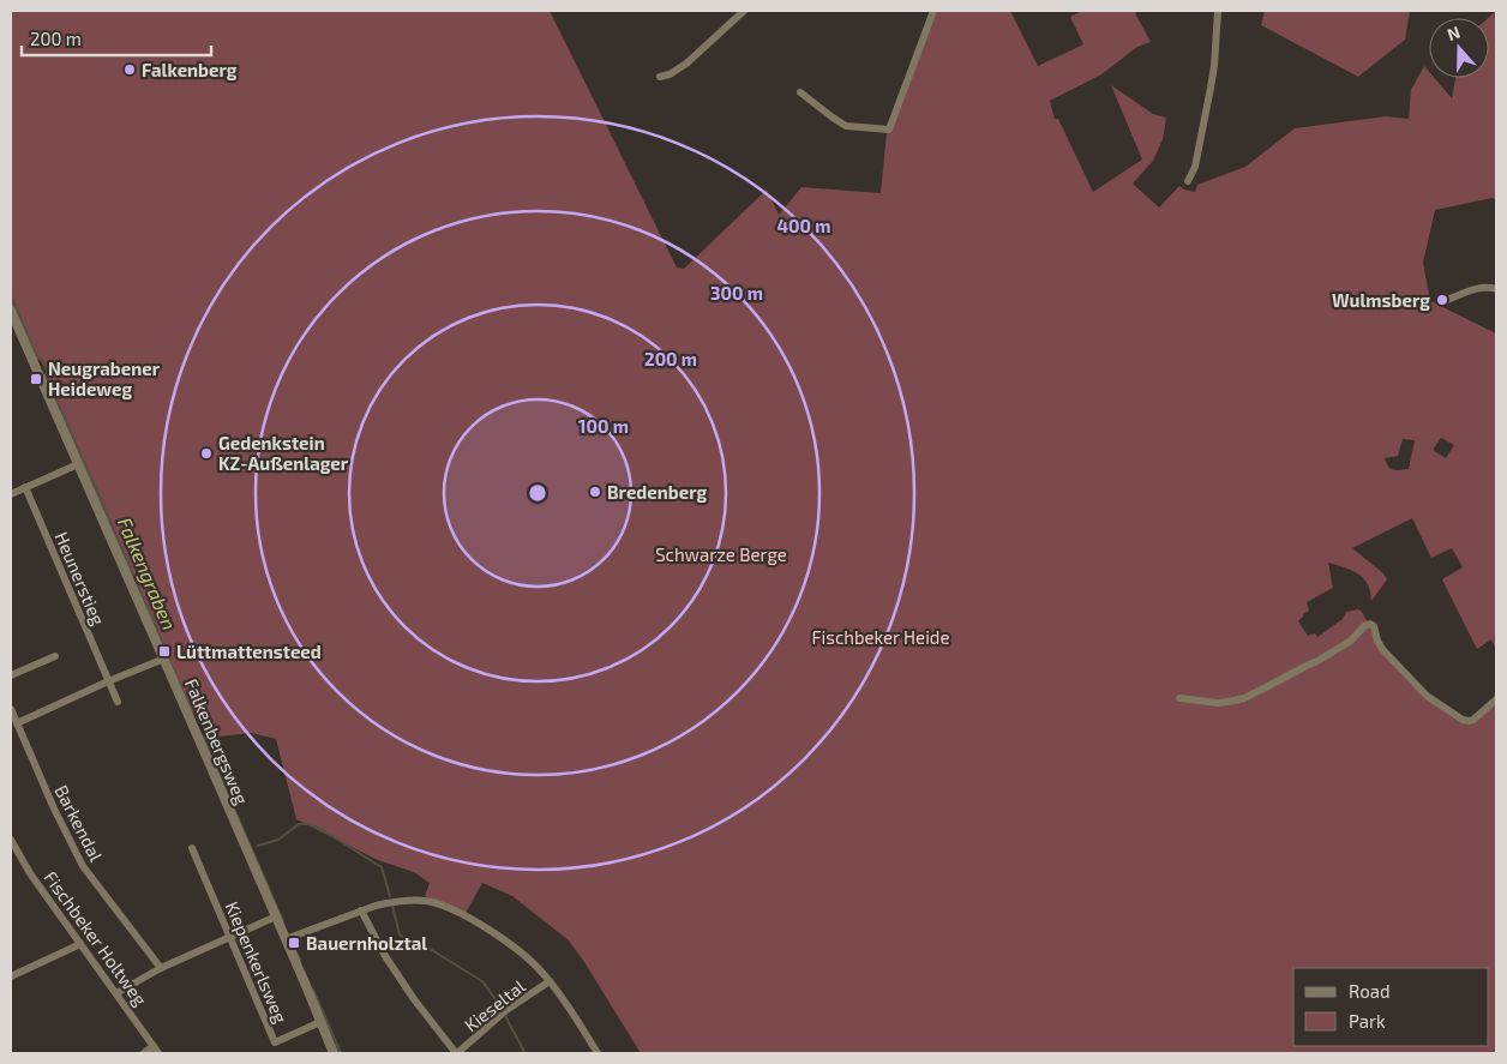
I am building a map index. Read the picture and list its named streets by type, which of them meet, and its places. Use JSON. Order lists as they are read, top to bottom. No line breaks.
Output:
{"streets":{"street":["Heunerstieg","Falkenbergsweg","Barkendal","Fischbeker Holtweg","Kiepenkerlsweg","Kieseltal"]},"crossings":[["Falkenbergsweg","Kiepenkerlsweg"]],"water":["Falkengraben"],"parks":["Schwarze Berge","Fischbeker Heide"],"places":{"other":["Falkenberg","Wulmsberg","Gedenkstein KZ-Außenlager","Bredenberg"],"transit":["Neugrabener Heideweg","Lüttmattensteed","Bauernholztal"]},"legend":["Road","Park"],"scale_bar":"200 m","north":"top","rings":["400 m","300 m","200 m","100 m"]}
